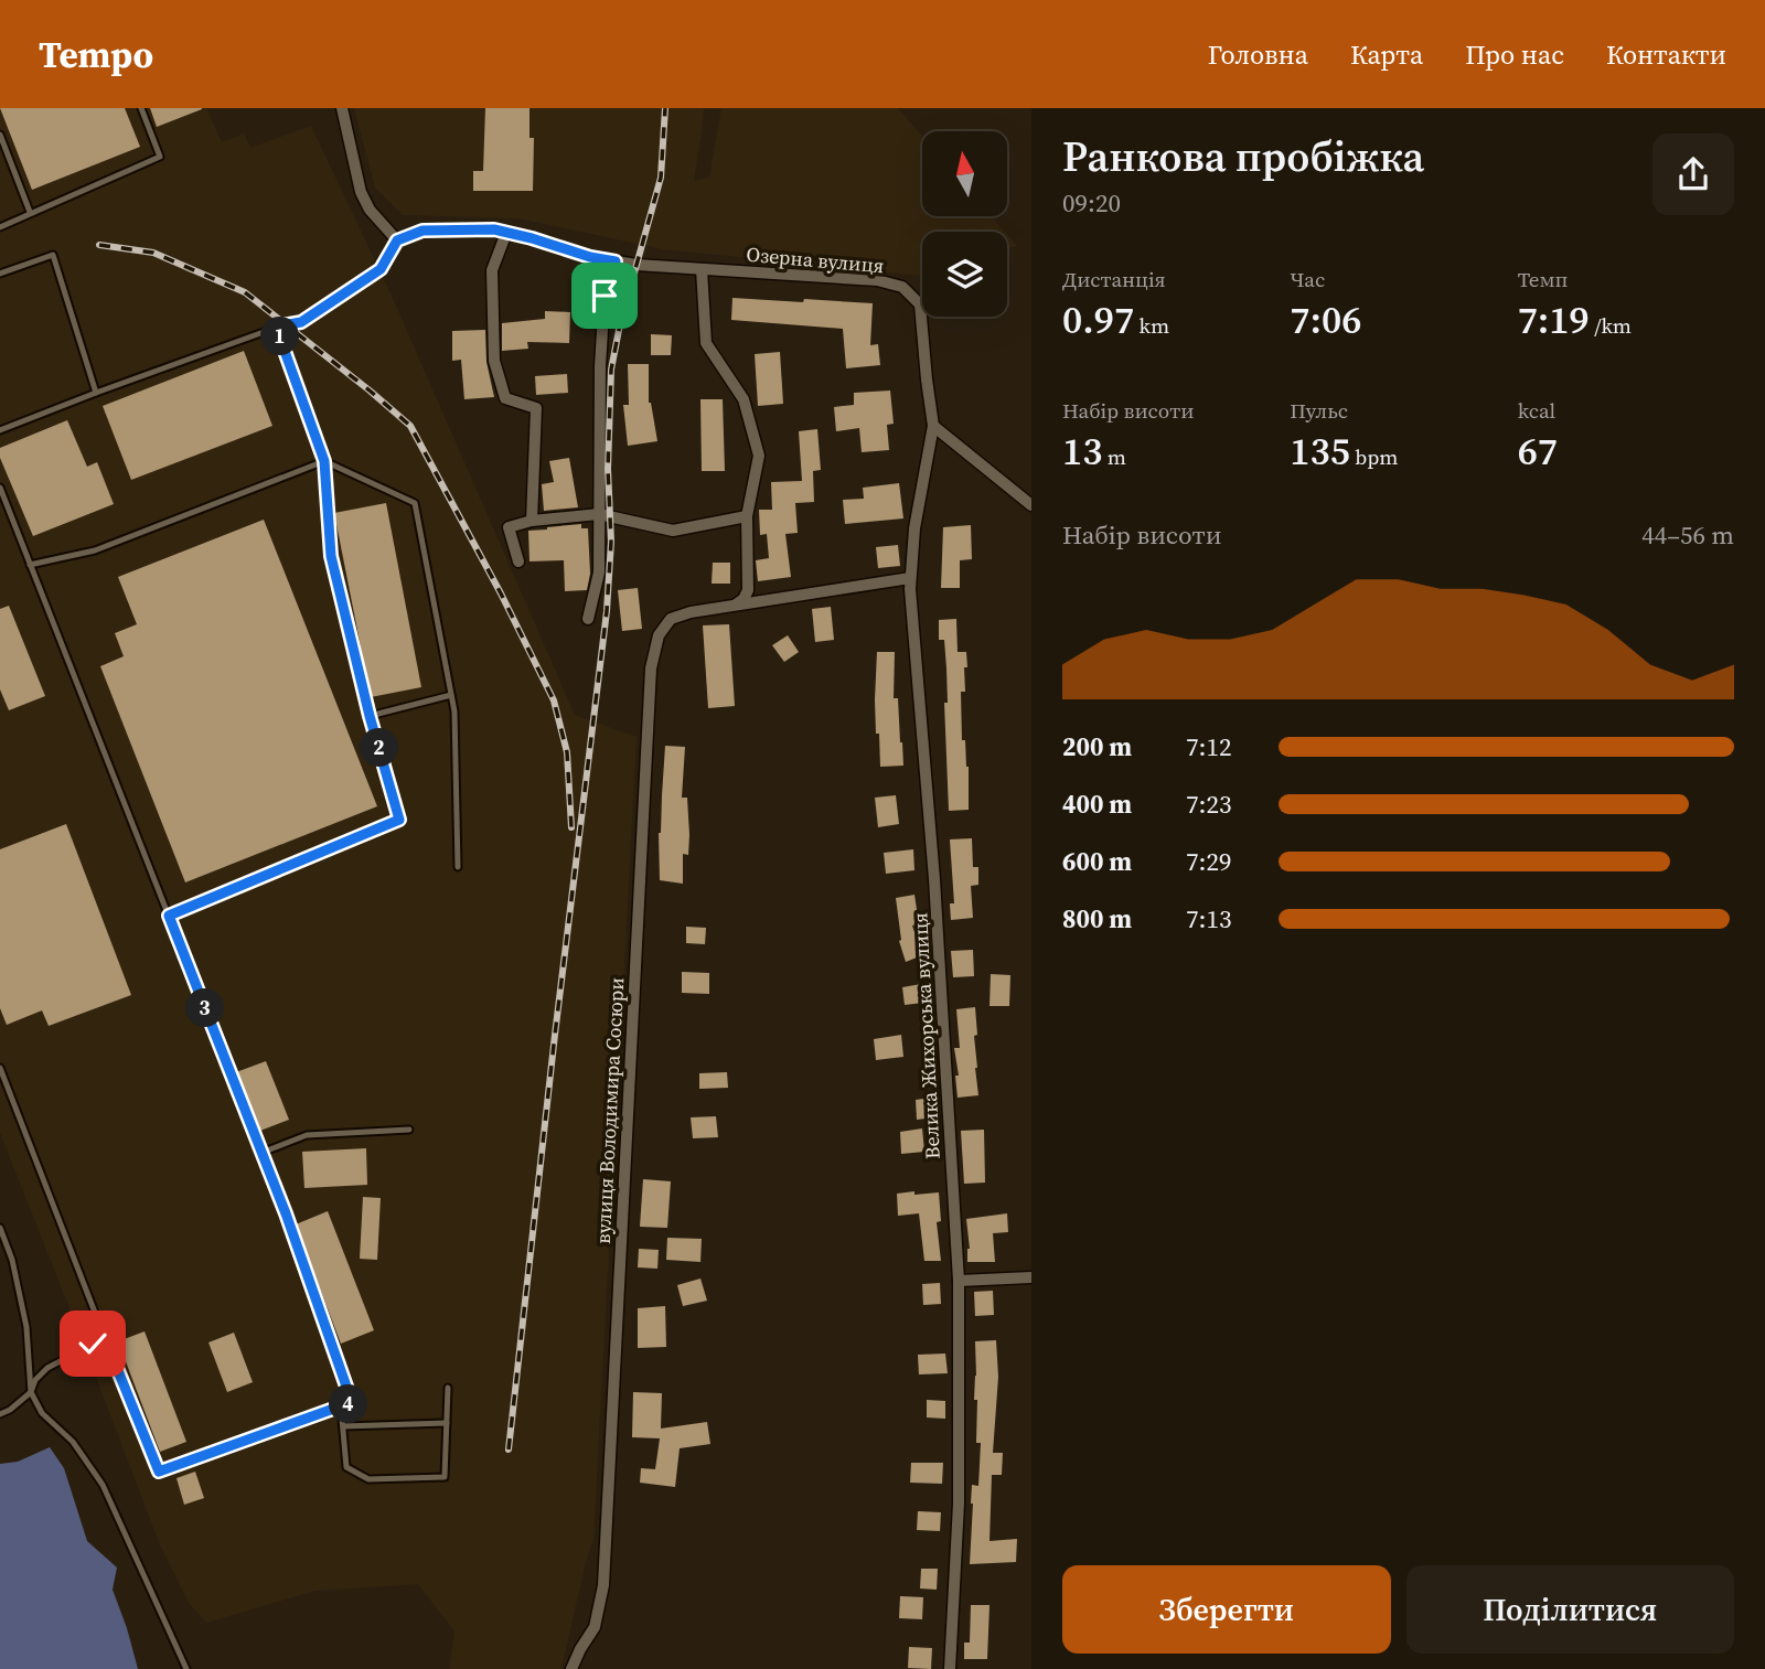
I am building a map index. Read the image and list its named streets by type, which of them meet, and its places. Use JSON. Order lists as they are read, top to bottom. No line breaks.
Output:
{"streets":{"street":["Озерна вулиця","Велика Жихорська вулиця","вулиця Володимира Сосюри"]},"crossings":[["Озерна вулиця","Велика Жихорська вулиця"]],"north":"top","page":{"header":"Tempo","nav":["Головна","Карта","Про нас","Контакти"],"heading":["Ранкова пробіжка","09:20"],"stats":[["Дистанція","0.97 km"],["Час","7:06"],["Темп","7:19 /km"],["Набір висоти","13 m"],["Пульс","135 bpm"],["kcal","67"]],"pins":["1","2","3","4"],"chart":["Набір висоти","44–56 m"],"list":[{"name":"200 m","note":"7:12"},{"name":"400 m","note":"7:23"},{"name":"600 m","note":"7:29"},{"name":"800 m","note":"7:13"}],"buttons":["Зберегти","Поділитися"]}}
